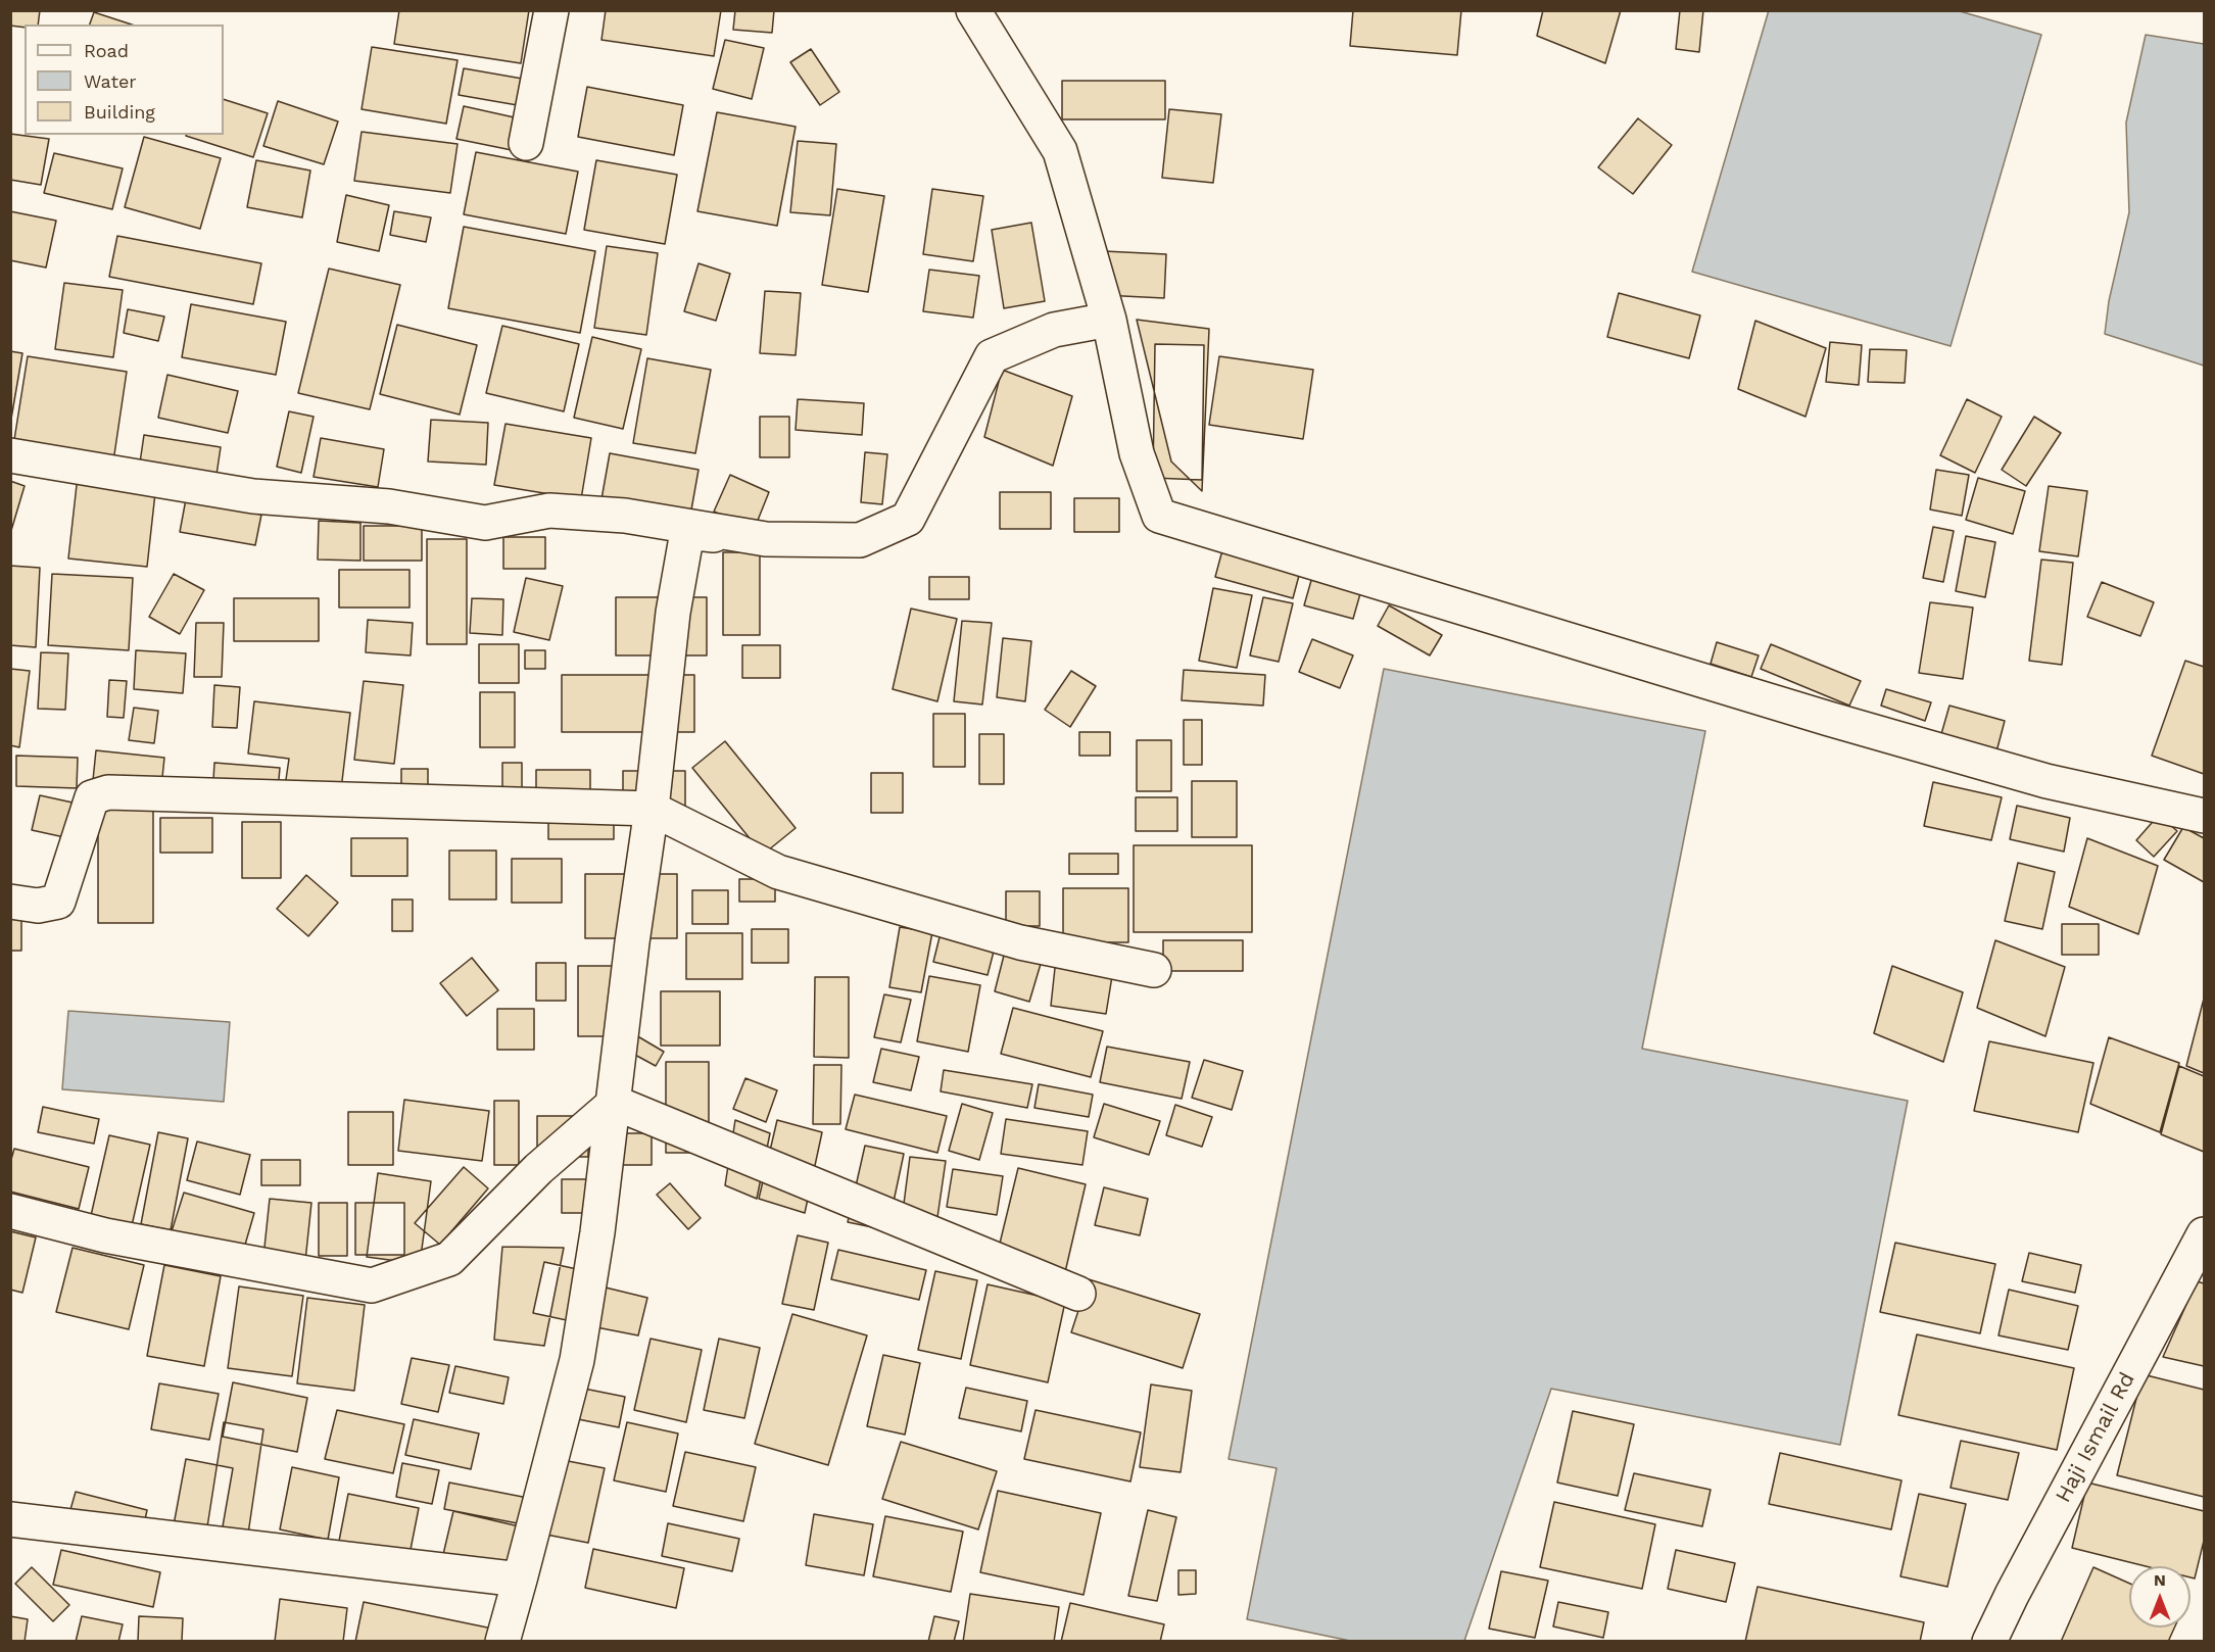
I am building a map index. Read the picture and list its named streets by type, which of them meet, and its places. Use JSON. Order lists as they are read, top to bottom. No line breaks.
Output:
{"streets":{"street":["Haji Ismail Rd"]},"legend":["Road","Water","Building"],"north":"top"}
